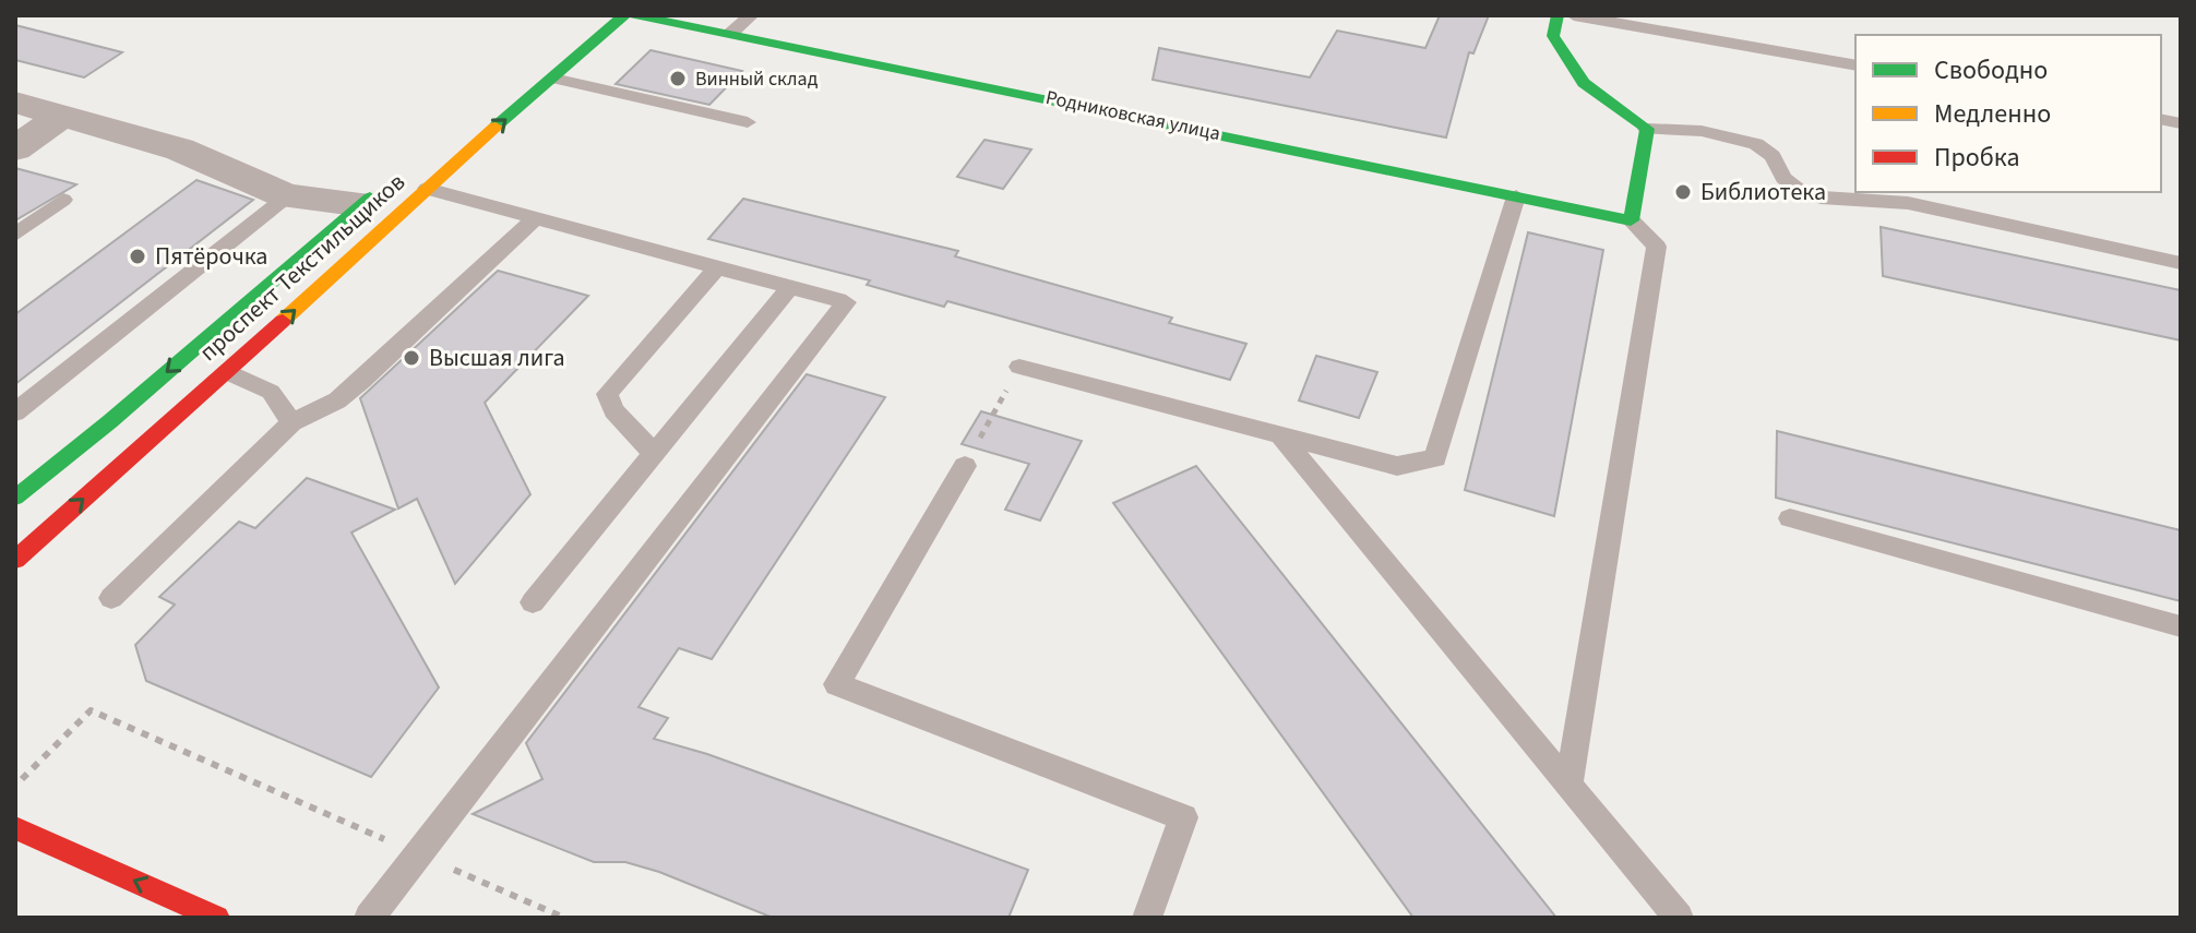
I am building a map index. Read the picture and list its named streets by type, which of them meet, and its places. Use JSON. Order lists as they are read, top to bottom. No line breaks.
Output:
{"streets":{"street":["Родниковская улица","проспект Текстильщиков"]},"places":["Винный склад","Библиотека","Пятёрочка","Высшая лига"],"legend":["Свободно","Медленно","Пробка"]}
